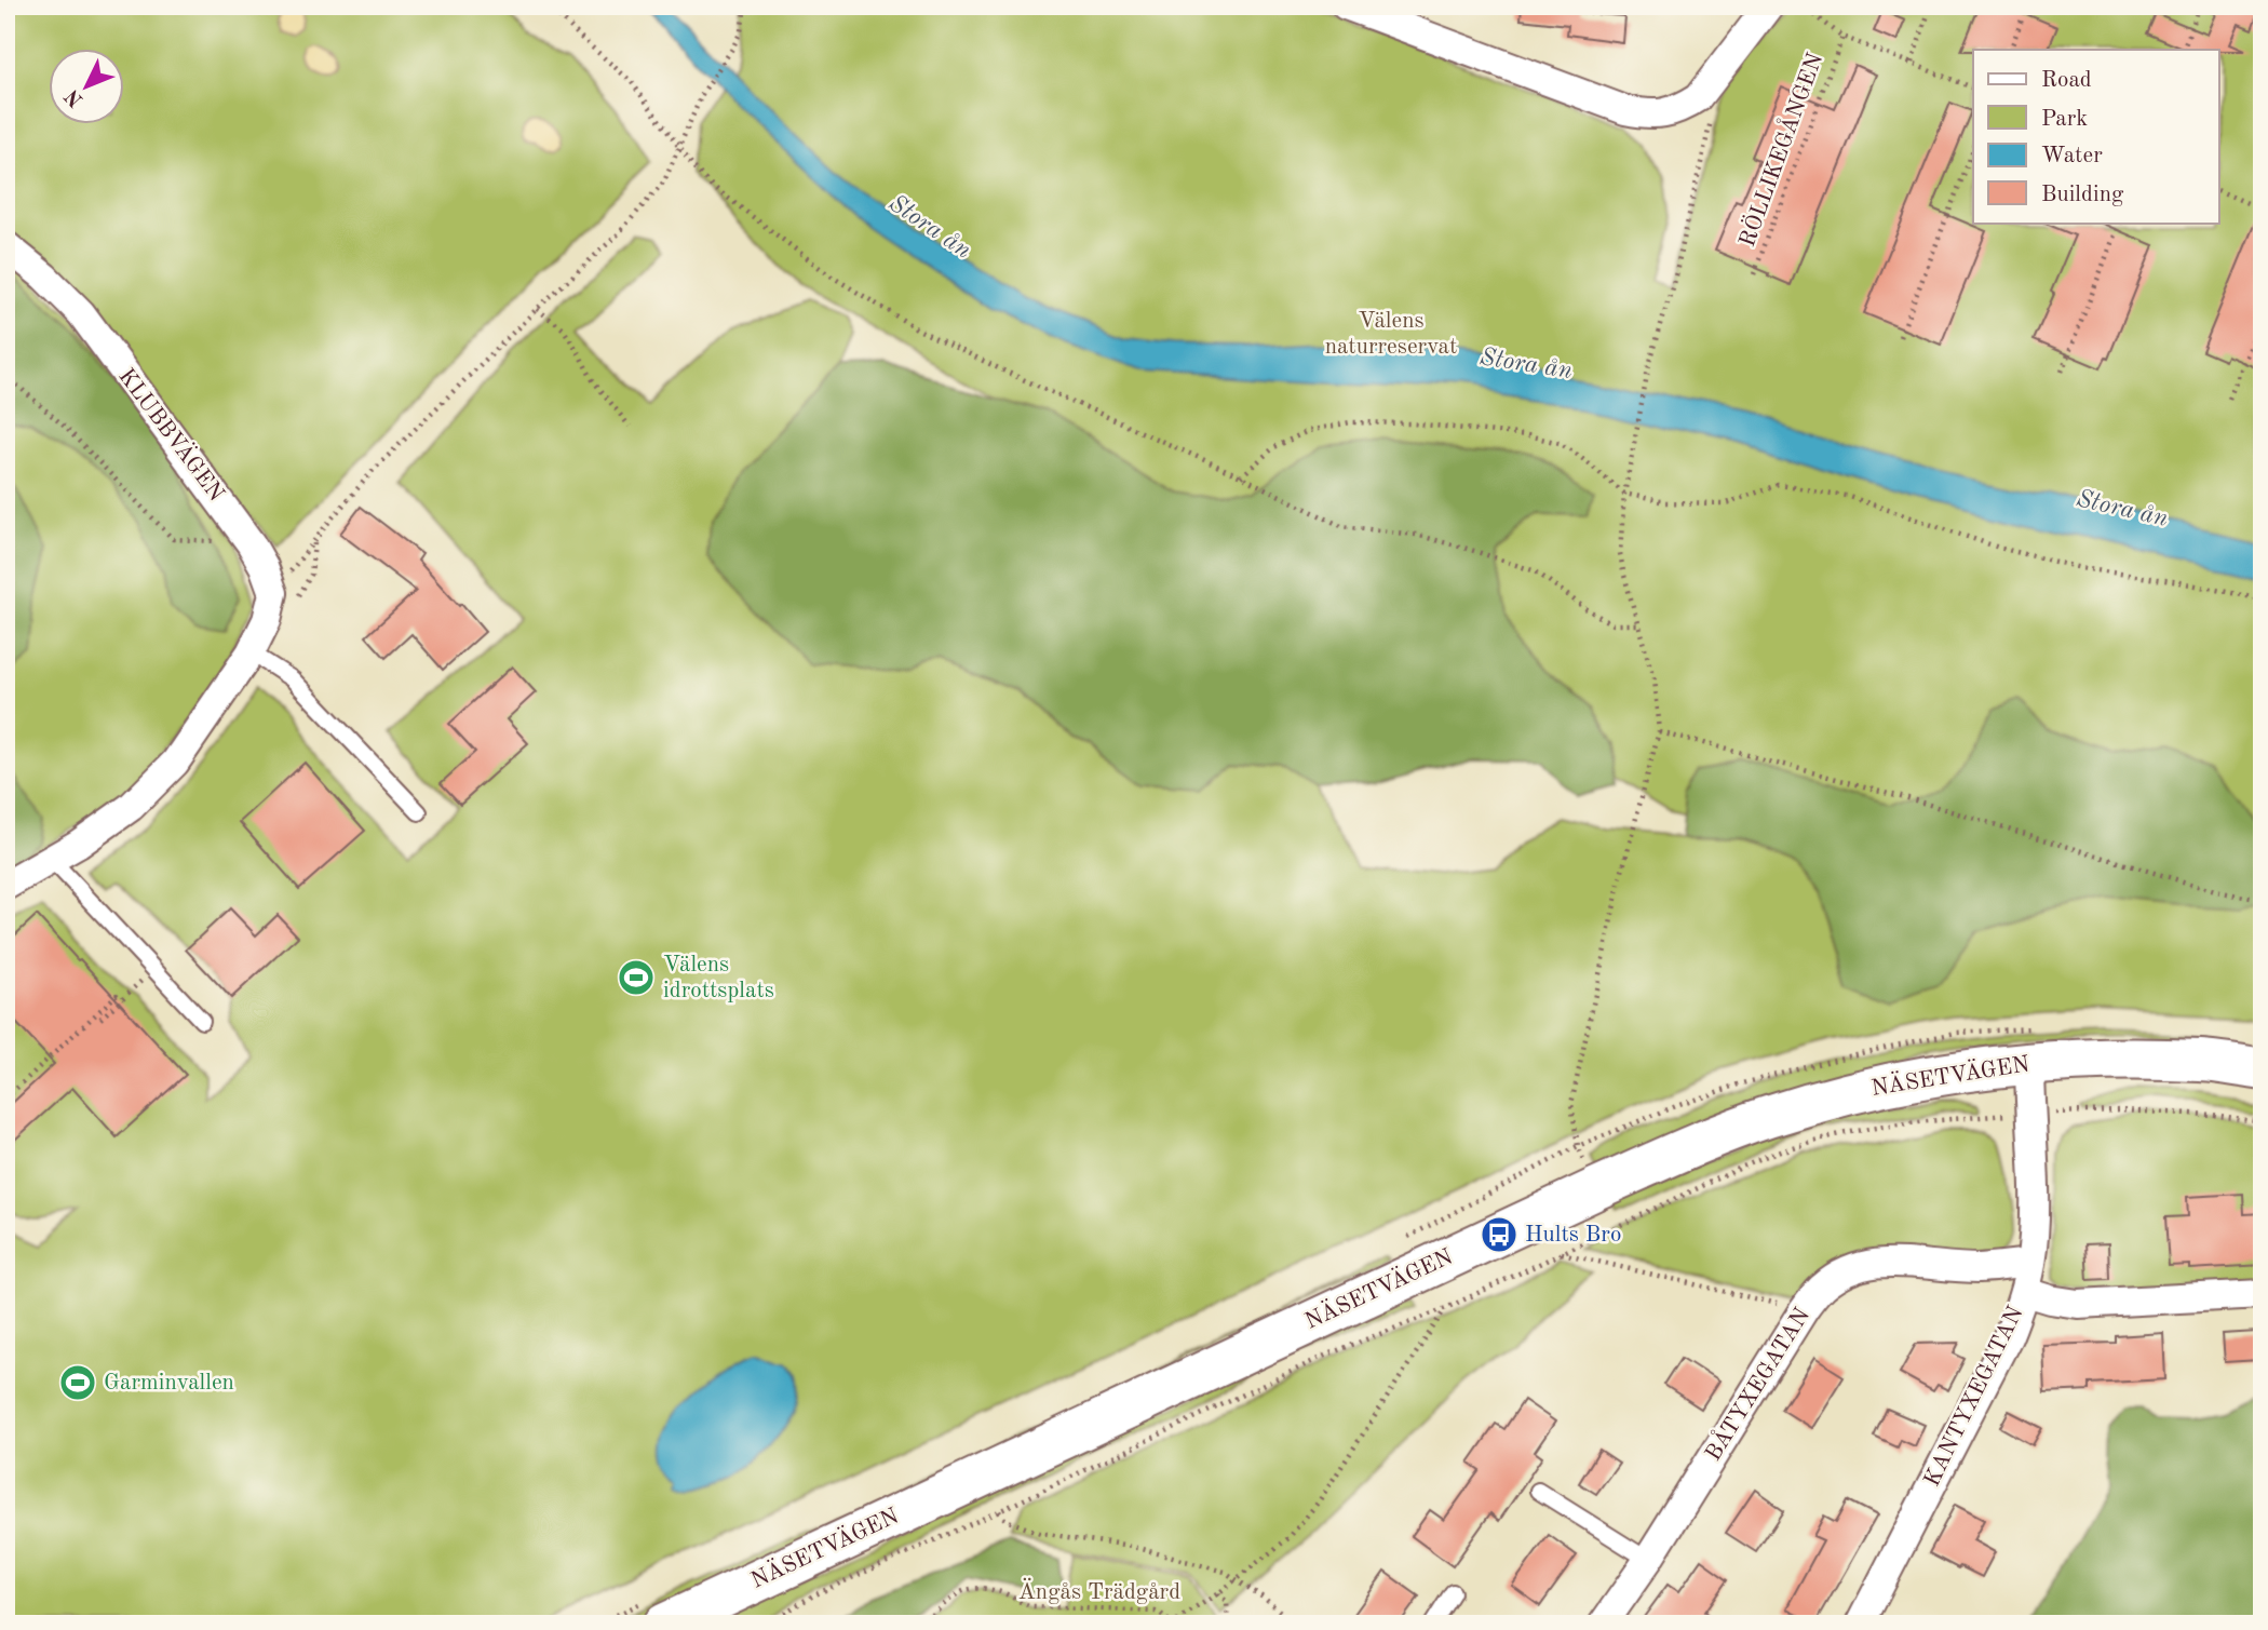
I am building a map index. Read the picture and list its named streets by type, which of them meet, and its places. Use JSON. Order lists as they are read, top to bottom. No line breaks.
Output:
{"streets":{"street":["KLUBBVÄGEN","NÄSETVÄGEN","BÅTYXEGATAN","KANTYXEGATAN"],"path":["RÖLLIKEGÅNGEN"]},"crossings":[["NÄSETVÄGEN","KANTYXEGATAN"],["BÅTYXEGATAN","KANTYXEGATAN"]],"water":["Stora ån"],"parks":["Välens naturreservat","Ängås Trädgård"],"places":{"sports":["Välens idrottsplats","Garminvallen"],"bus stop":["Hults Bro"]},"legend":["Road","Park","Water","Building"],"north":"bottom left"}
